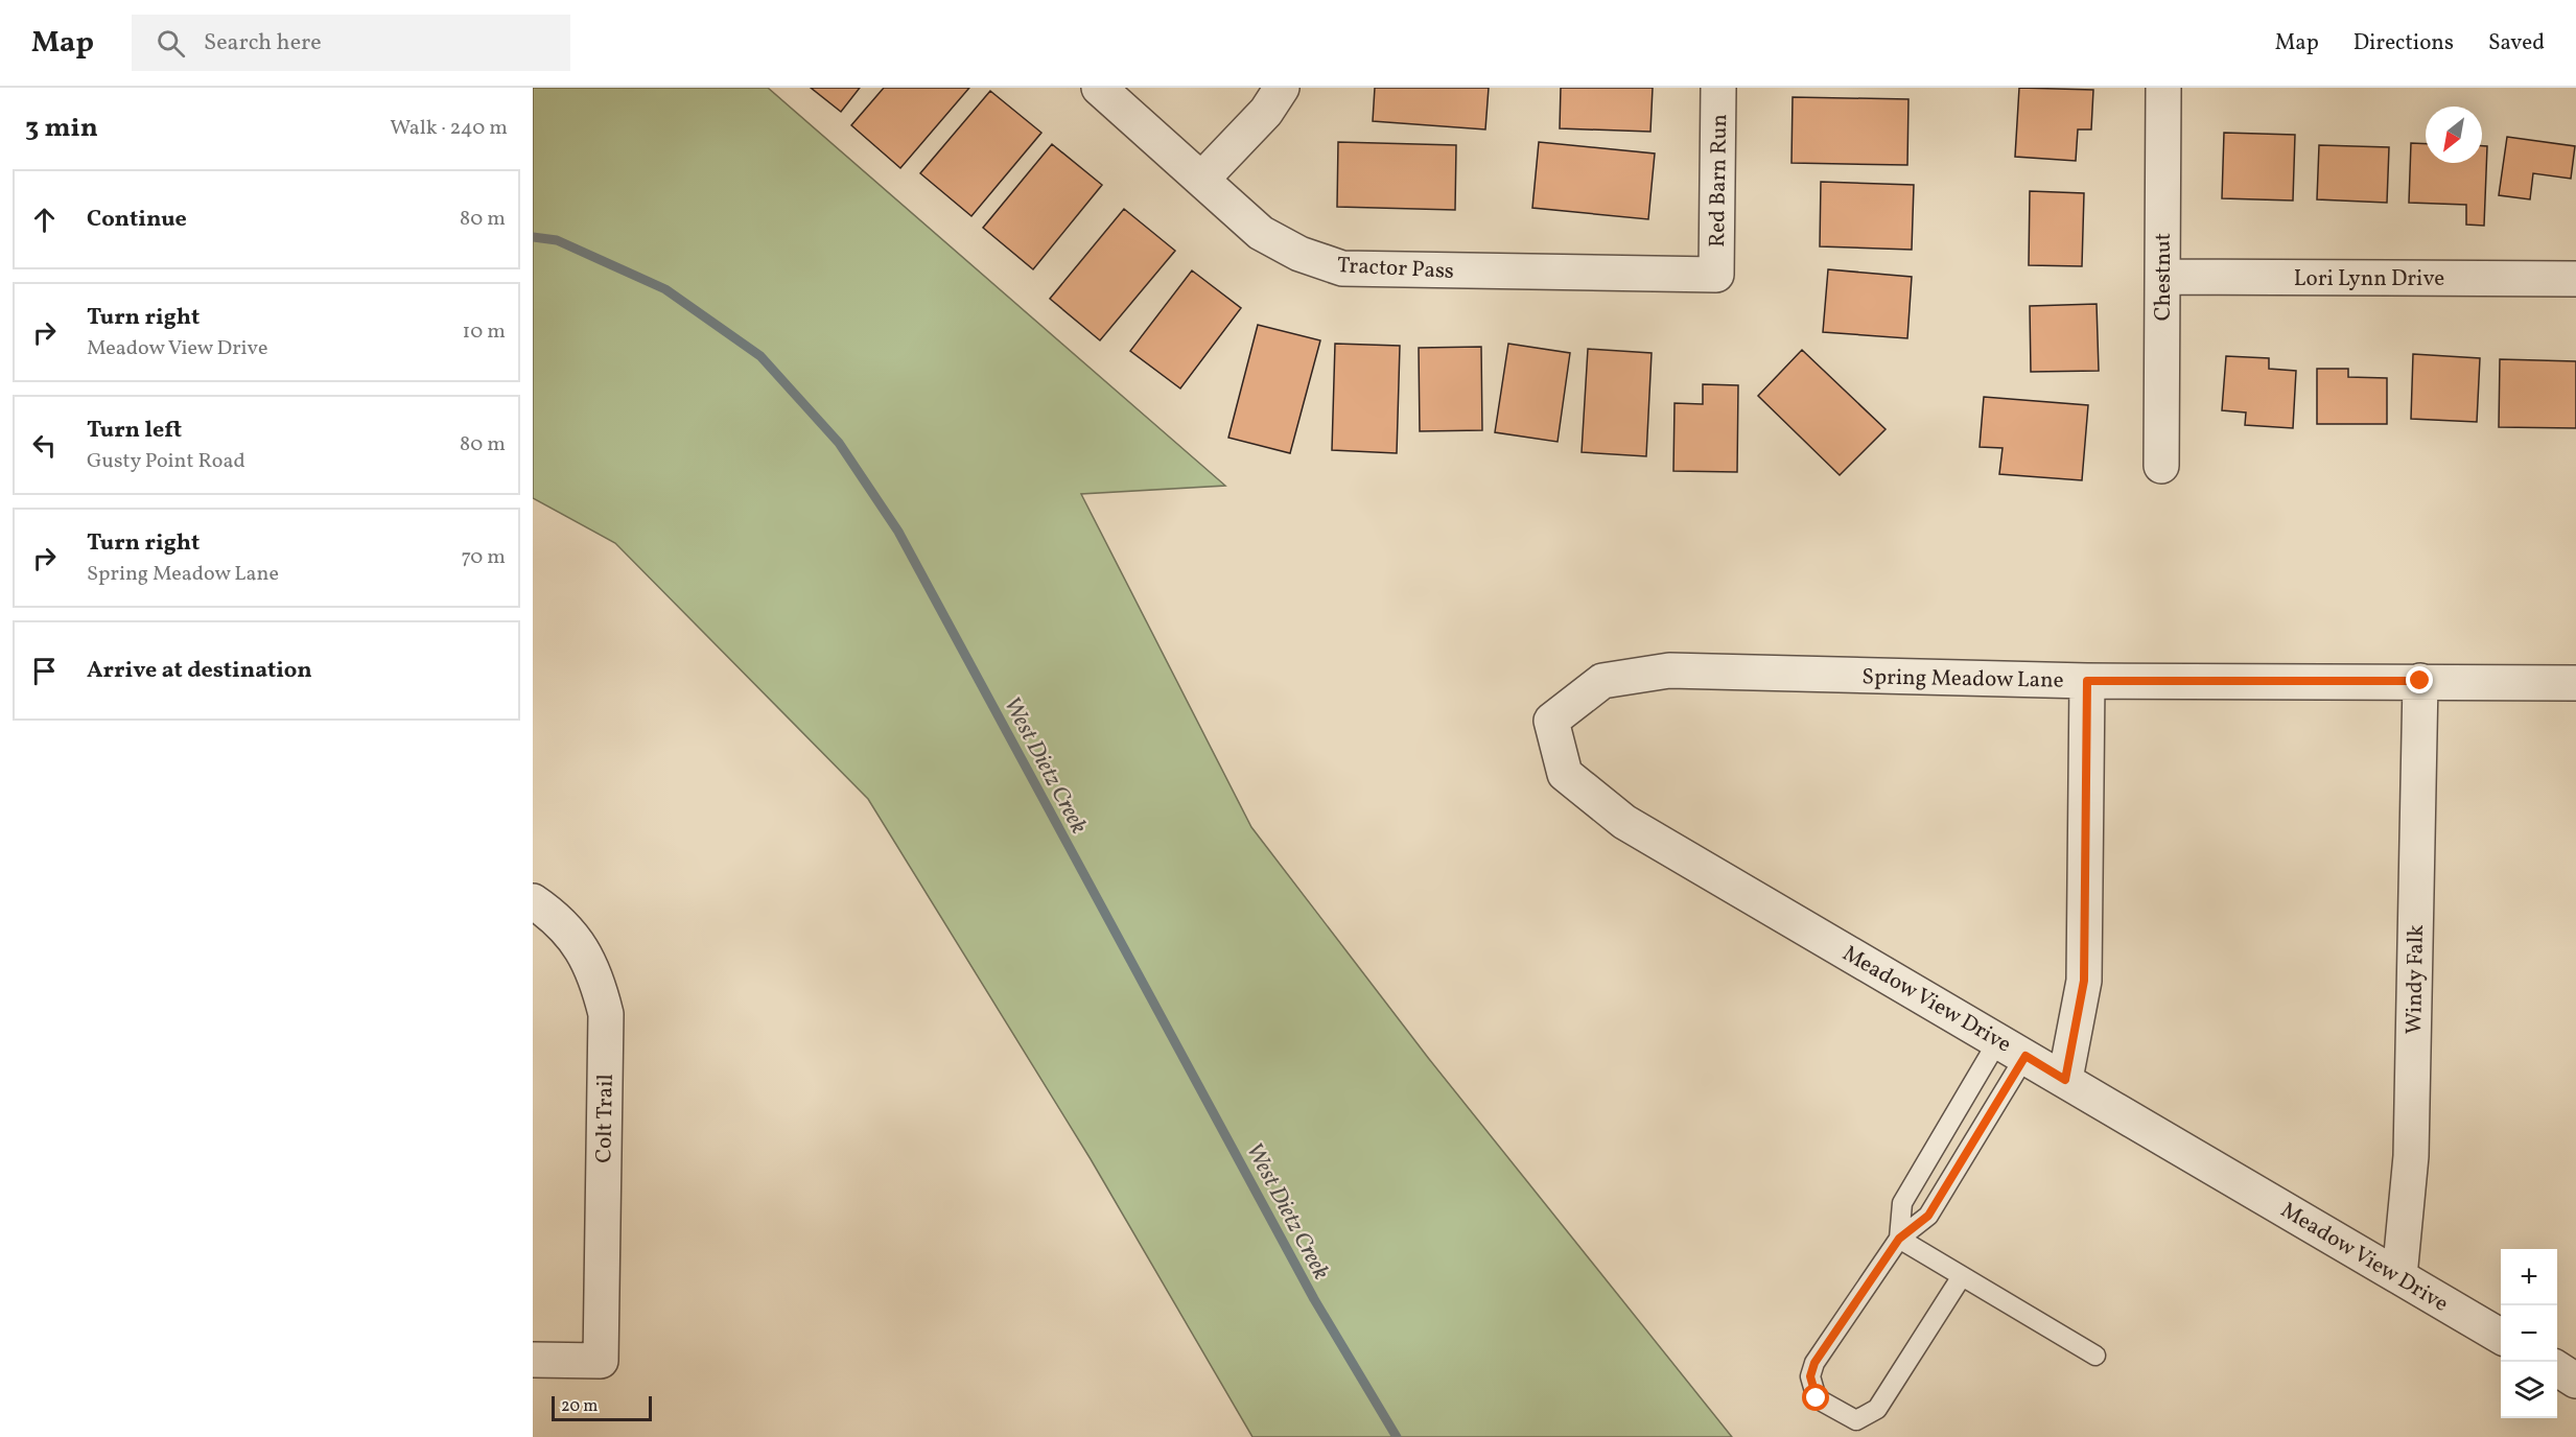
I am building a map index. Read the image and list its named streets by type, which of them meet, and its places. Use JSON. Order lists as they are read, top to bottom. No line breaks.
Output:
{"streets":{"street":["Red Barn Run","Tractor Pass","Chestnut","Lori Lynn Drive","Spring Meadow Lane","Windy Falk","Meadow View Drive","Colt Trail"]},"crossings":[["Red Barn Run","Tractor Pass"],["Chestnut","Lori Lynn Drive"],["Spring Meadow Lane","Windy Falk"],["Spring Meadow Lane","Meadow View Drive"],["Windy Falk","Meadow View Drive"]],"water":["West Dietz Creek"],"scale_bar":"20 m","north":"bottom left","page":{"header":"Map","search":"Search here","nav":["Map","Directions","Saved"],"heading":["3 min","Walk · 240 m"],"list":[["Continue","80 m"],["Turn right","Meadow View Drive","10 m"],["Turn left","Gusty Point Road","80 m"],["Turn right","Spring Meadow Lane","70 m"],"Arrive at destination"],"map_buttons":["+","−"],"scale":"20 m"}}
